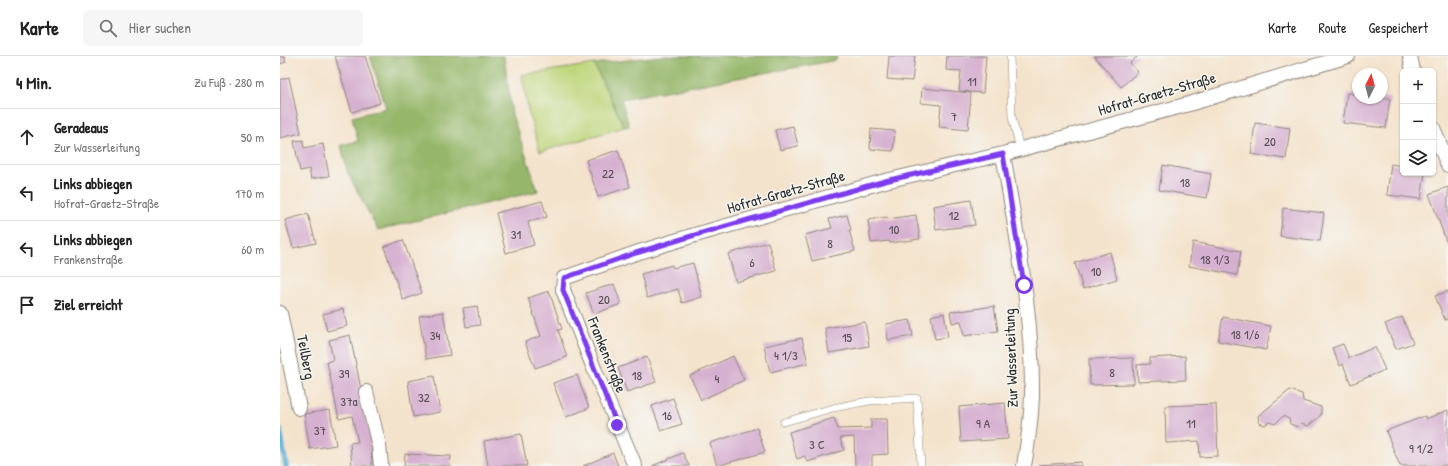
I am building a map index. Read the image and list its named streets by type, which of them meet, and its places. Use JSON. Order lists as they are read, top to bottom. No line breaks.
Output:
{"streets":{"street":["Hofrat-Graetz-Straße","Frankenstraße","Teilberg","Zur Wasserleitung"]},"crossings":[["Hofrat-Graetz-Straße","Frankenstraße"],["Hofrat-Graetz-Straße","Zur Wasserleitung"]],"house_numbers":["11","7","20","22","18","12","10","31","8","18 1/3","6","10","20","18 1/6","34","15","4 1/3","8","39","18","4","32","37a","16","9 A","11","37","3 C","9 1/2"],"north":"top","page":{"header":"Karte","search":"Hier suchen","nav":["Karte","Route","Gespeichert"],"heading":["4 Min.","Zu Fuß · 280 m"],"map_buttons":["+","−"],"list":[["Geradeaus","Zur Wasserleitung","50 m"],["Links abbiegen","Hofrat-Graetz-Straße","170 m"],["Links abbiegen","Frankenstraße","60 m"],"Ziel erreicht"]}}
